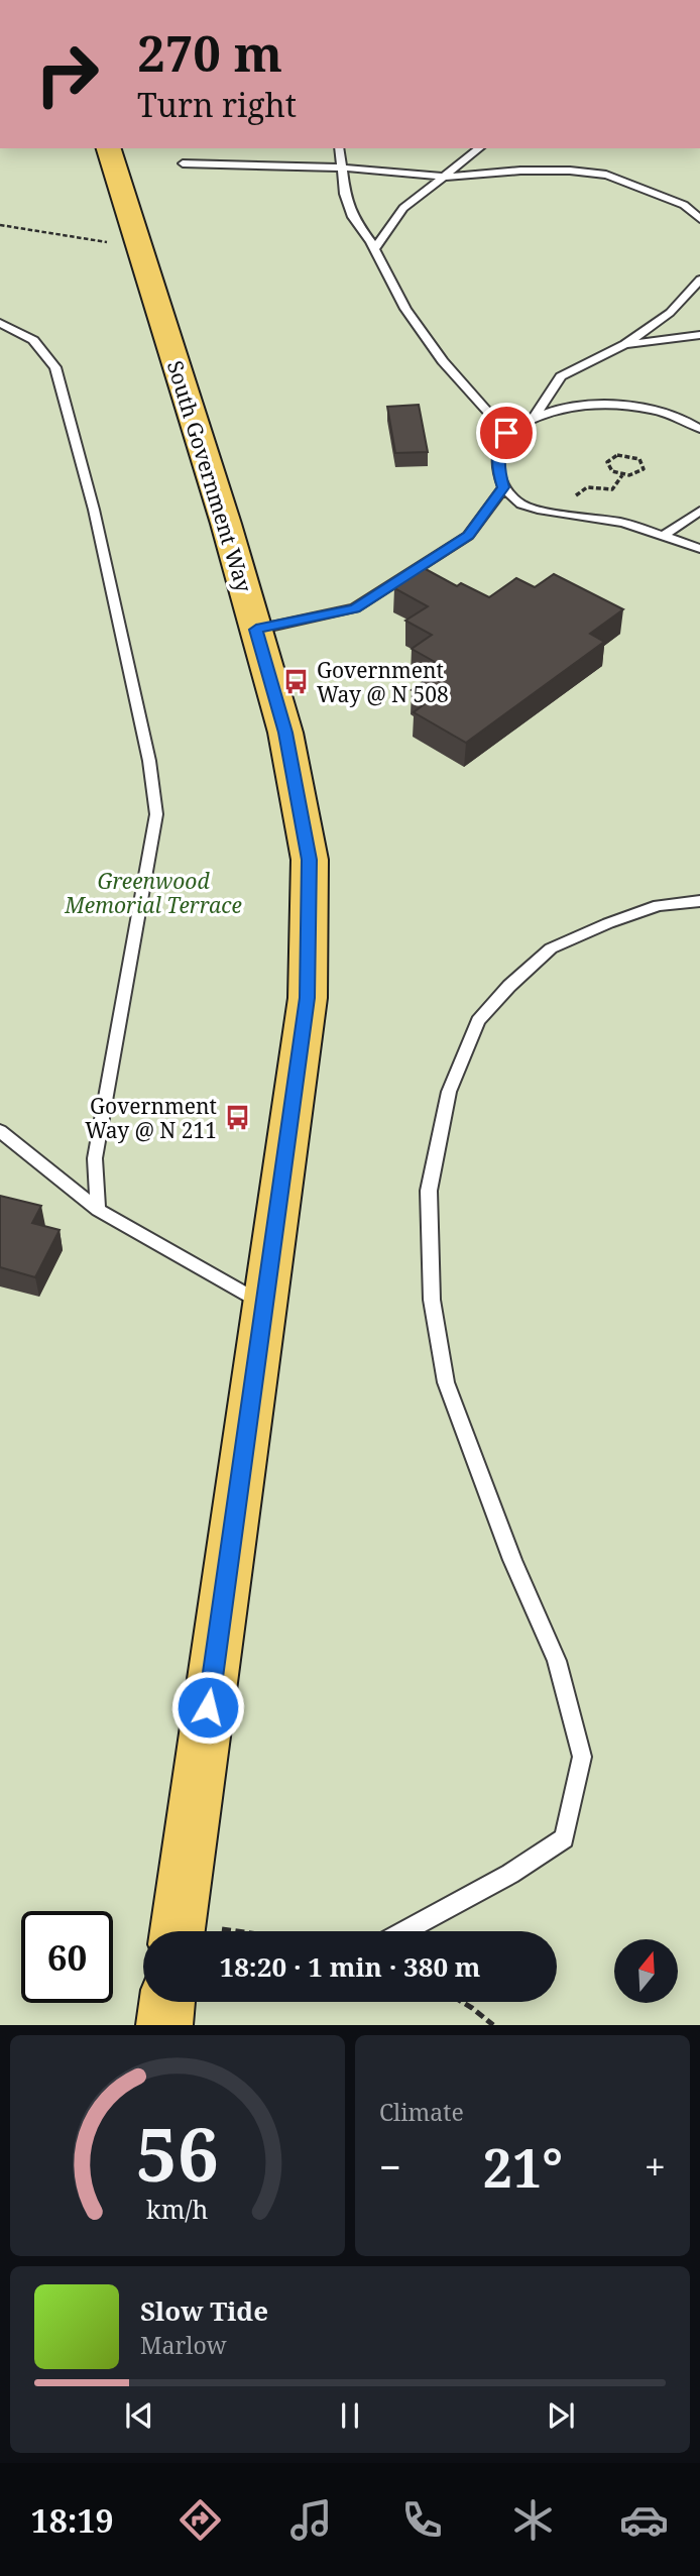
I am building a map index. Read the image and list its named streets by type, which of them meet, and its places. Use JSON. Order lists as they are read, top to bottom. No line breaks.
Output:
{"streets":{"main road":["South Government Way"]},"parks":["Greenwood Memorial Terrace"],"places":{"bus stop":["Government Way @ N 508","Government Way @ N 211"]},"north":"top","page":{"turn":["270 m","Turn right"],"limit":"60","trip":"18:20 · 1 min · 380 m","tile":"Climate","heat":["−","21°","+"],"song":["Slow Tide","Marlow"],"tabs":"18:19","gauge":["56","km/h"]}}
